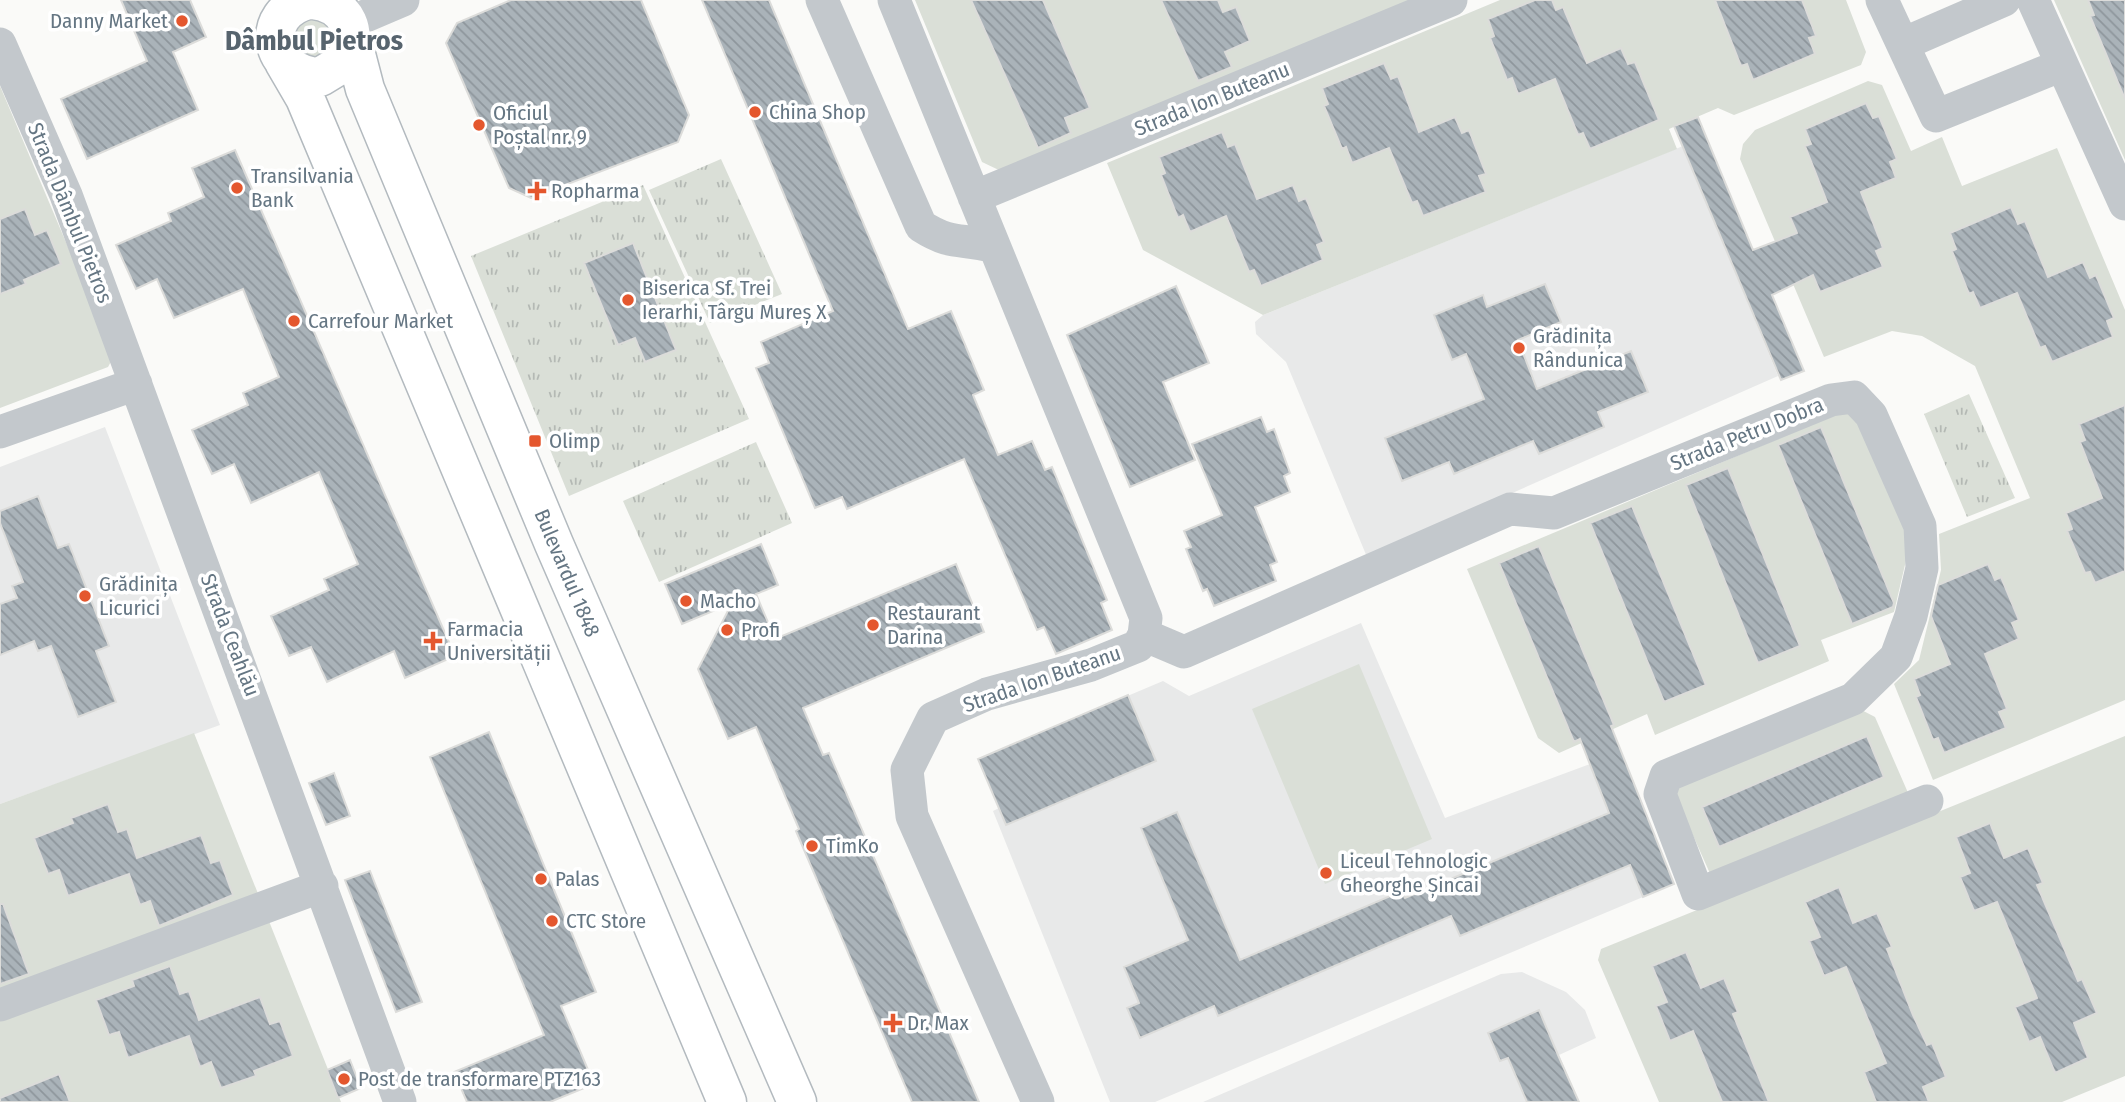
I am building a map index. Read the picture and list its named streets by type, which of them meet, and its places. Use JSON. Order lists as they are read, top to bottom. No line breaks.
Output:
{"streets":{"street":["Strada Ion Buteanu","Strada Dâmbul Pietros","Strada Petru Dobra","Bulevardul 1848","Strada Ceahlău"]},"crossings":[["Strada Ion Buteanu","Strada Petru Dobra"],["Strada Dâmbul Pietros","Strada Ceahlău"]],"districts":["Dâmbul Pietros"],"places":{"other":["Danny Market","China Shop","Oficiul Poștal nr. 9","Transilvania Bank","Biserica Sf. Trei Ierarhi, Târgu Mureș X","Carrefour Market","Grădinița Rândunica","Grădinița Licurici","Macho","Restaurant Darina","Profi","TimKo","Liceul Tehnologic Gheorghe Șincai","Palas","CTC Store","Post de transformare PTZ163"],"health":["Ropharma","Farmacia Universității","Dr. Max"],"transit":["Olimp"]}}
